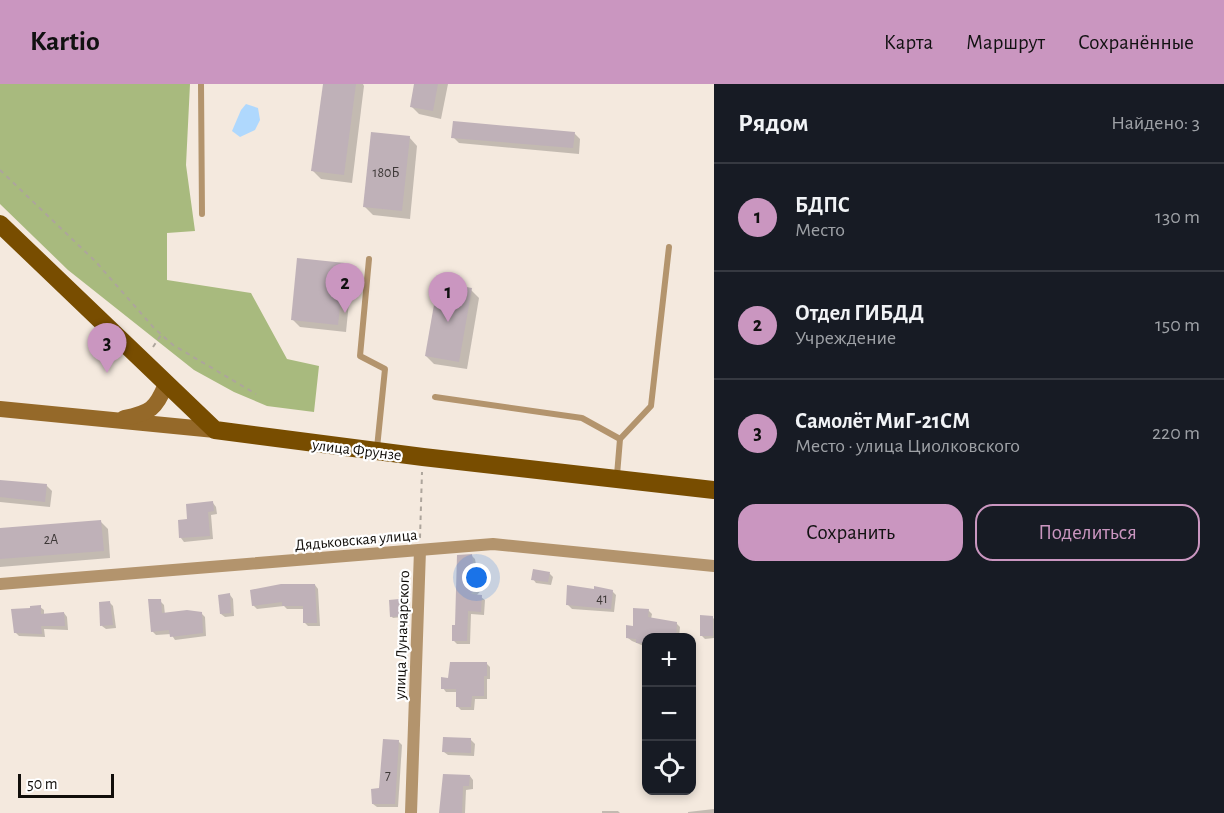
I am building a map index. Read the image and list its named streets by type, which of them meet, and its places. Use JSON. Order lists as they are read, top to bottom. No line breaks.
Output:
{"streets":{"main road":["улица Фрунзе"],"street":["Дядьковская улица","улица Луначарского"]},"crossings":[["улица Фрунзе","улица Луначарского"],["Дядьковская улица","улица Луначарского"]],"house_numbers":["180Б","2А","41","7"],"scale_bar":"50 m","page":{"header":"Kartio","nav":["Карта","Маршрут","Сохранённые"],"heading":["Рядом","Найдено: 3"],"list":[{"mark":"1","name":"БДПС","note":"Место","value":"130 m"},{"mark":"2","name":"Отдел ГИБДД","note":"Учреждение","value":"150 m"},{"mark":"3","name":"Самолёт МиГ-21СМ","note":"Место · улица Циолковского","value":"220 m"}],"pins":["2","1","3"],"buttons":["Сохранить","Поделиться"],"map_buttons":["+","−"],"scale":"50 m"}}
